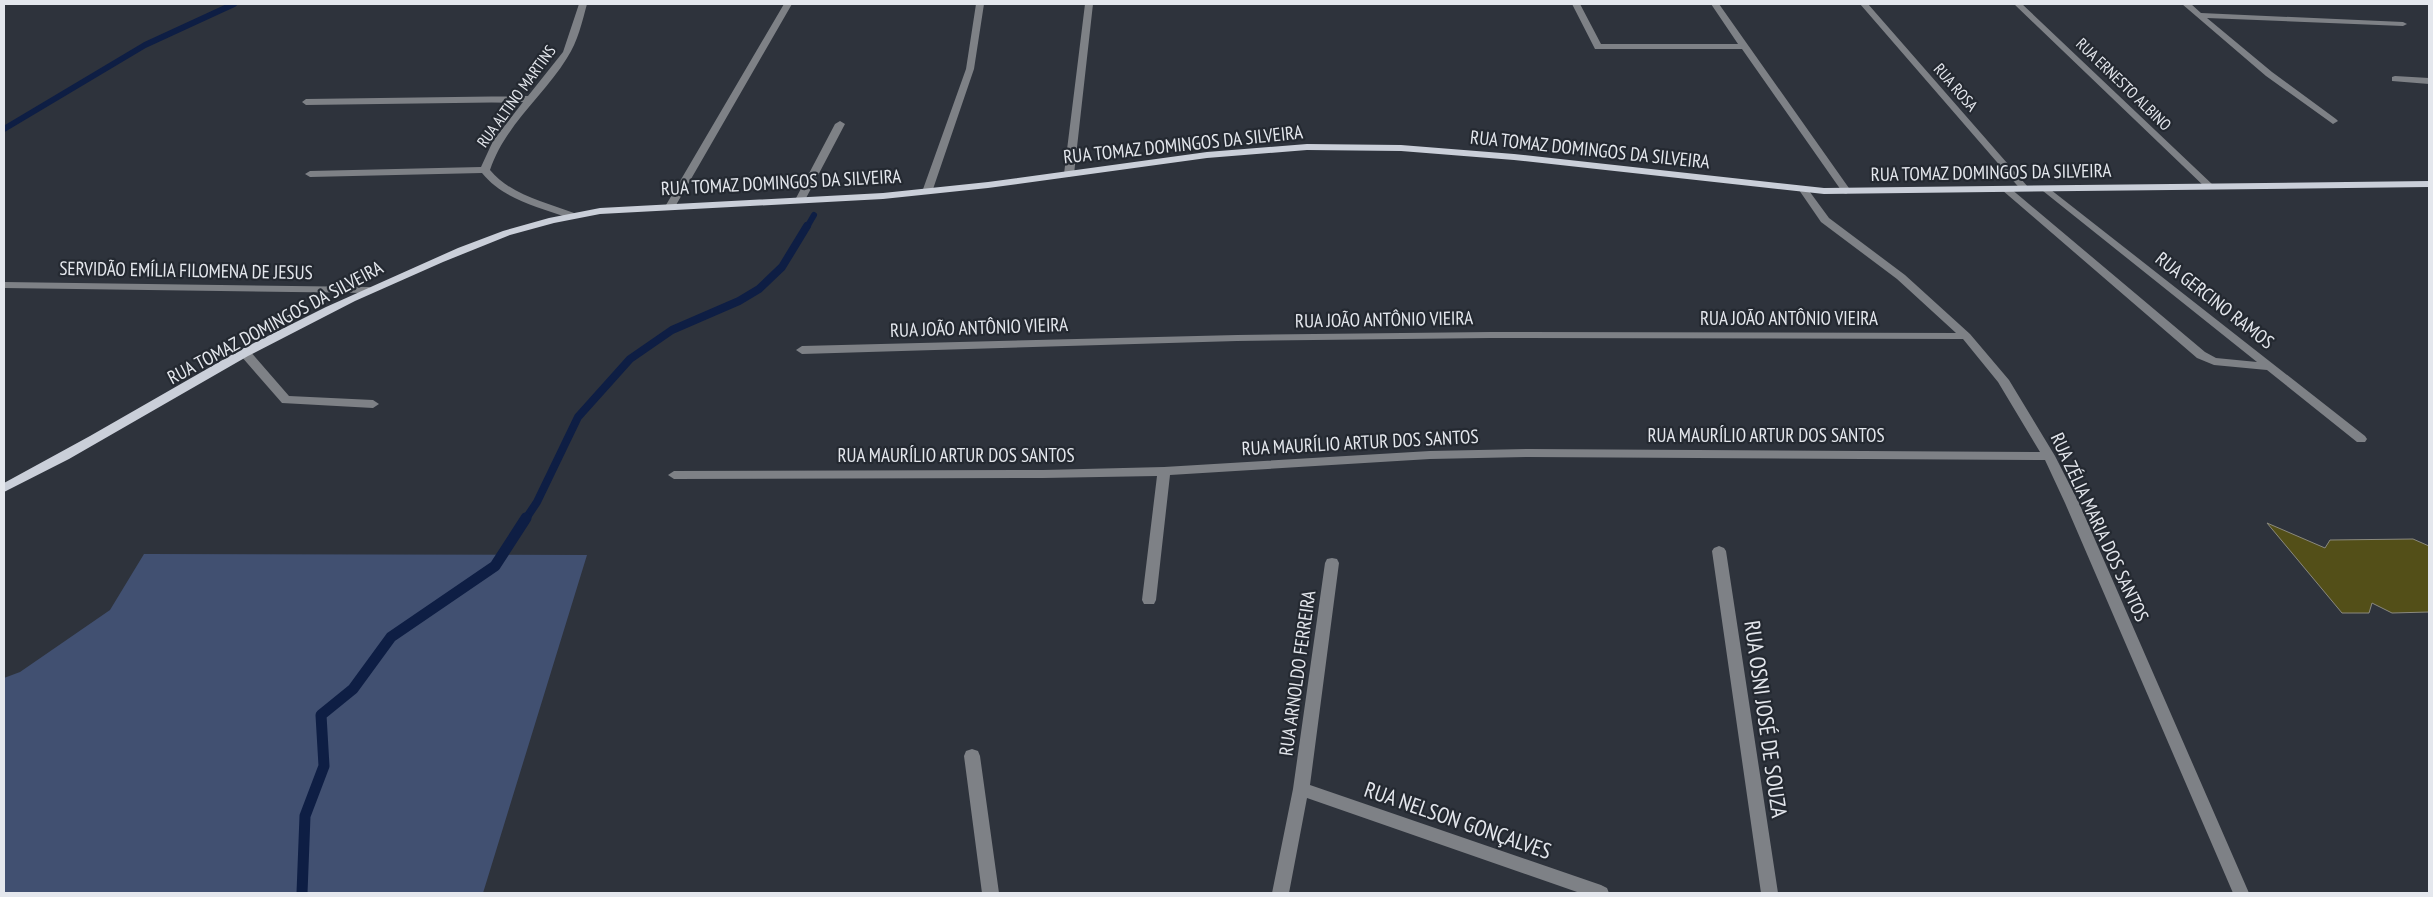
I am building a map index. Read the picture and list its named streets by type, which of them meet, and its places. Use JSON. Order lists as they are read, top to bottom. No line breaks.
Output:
{"streets":{"main road":["RUA TOMAZ DOMINGOS DA SILVEIRA"],"street":["RUA ERNESTO ALBINO","RUA ROSA","RUA ALTINO MARTINS","SERVIDÃO EMÍLIA FILOMENA DE JESUS","RUA GERCINO RAMOS","RUA JOÃO ANTÔNIO VIEIRA","RUA MAURÍLIO ARTUR DOS SANTOS","RUA ZÉLIA MARIA DOS SANTOS","RUA ARNOLDO FERREIRA","RUA OSNI JOSÉ DE SOUZA","RUA NELSON GONÇALVES"]},"crossings":[["RUA ERNESTO ALBINO","RUA TOMAZ DOMINGOS DA SILVEIRA"],["RUA ROSA","RUA TOMAZ DOMINGOS DA SILVEIRA"],["RUA ALTINO MARTINS","RUA TOMAZ DOMINGOS DA SILVEIRA"],["RUA TOMAZ DOMINGOS DA SILVEIRA","SERVIDÃO EMÍLIA FILOMENA DE JESUS"],["RUA TOMAZ DOMINGOS DA SILVEIRA","RUA GERCINO RAMOS"],["RUA TOMAZ DOMINGOS DA SILVEIRA","RUA ZÉLIA MARIA DOS SANTOS"],["RUA JOÃO ANTÔNIO VIEIRA","RUA ZÉLIA MARIA DOS SANTOS"],["RUA MAURÍLIO ARTUR DOS SANTOS","RUA ZÉLIA MARIA DOS SANTOS"],["RUA ARNOLDO FERREIRA","RUA NELSON GONÇALVES"]]}
